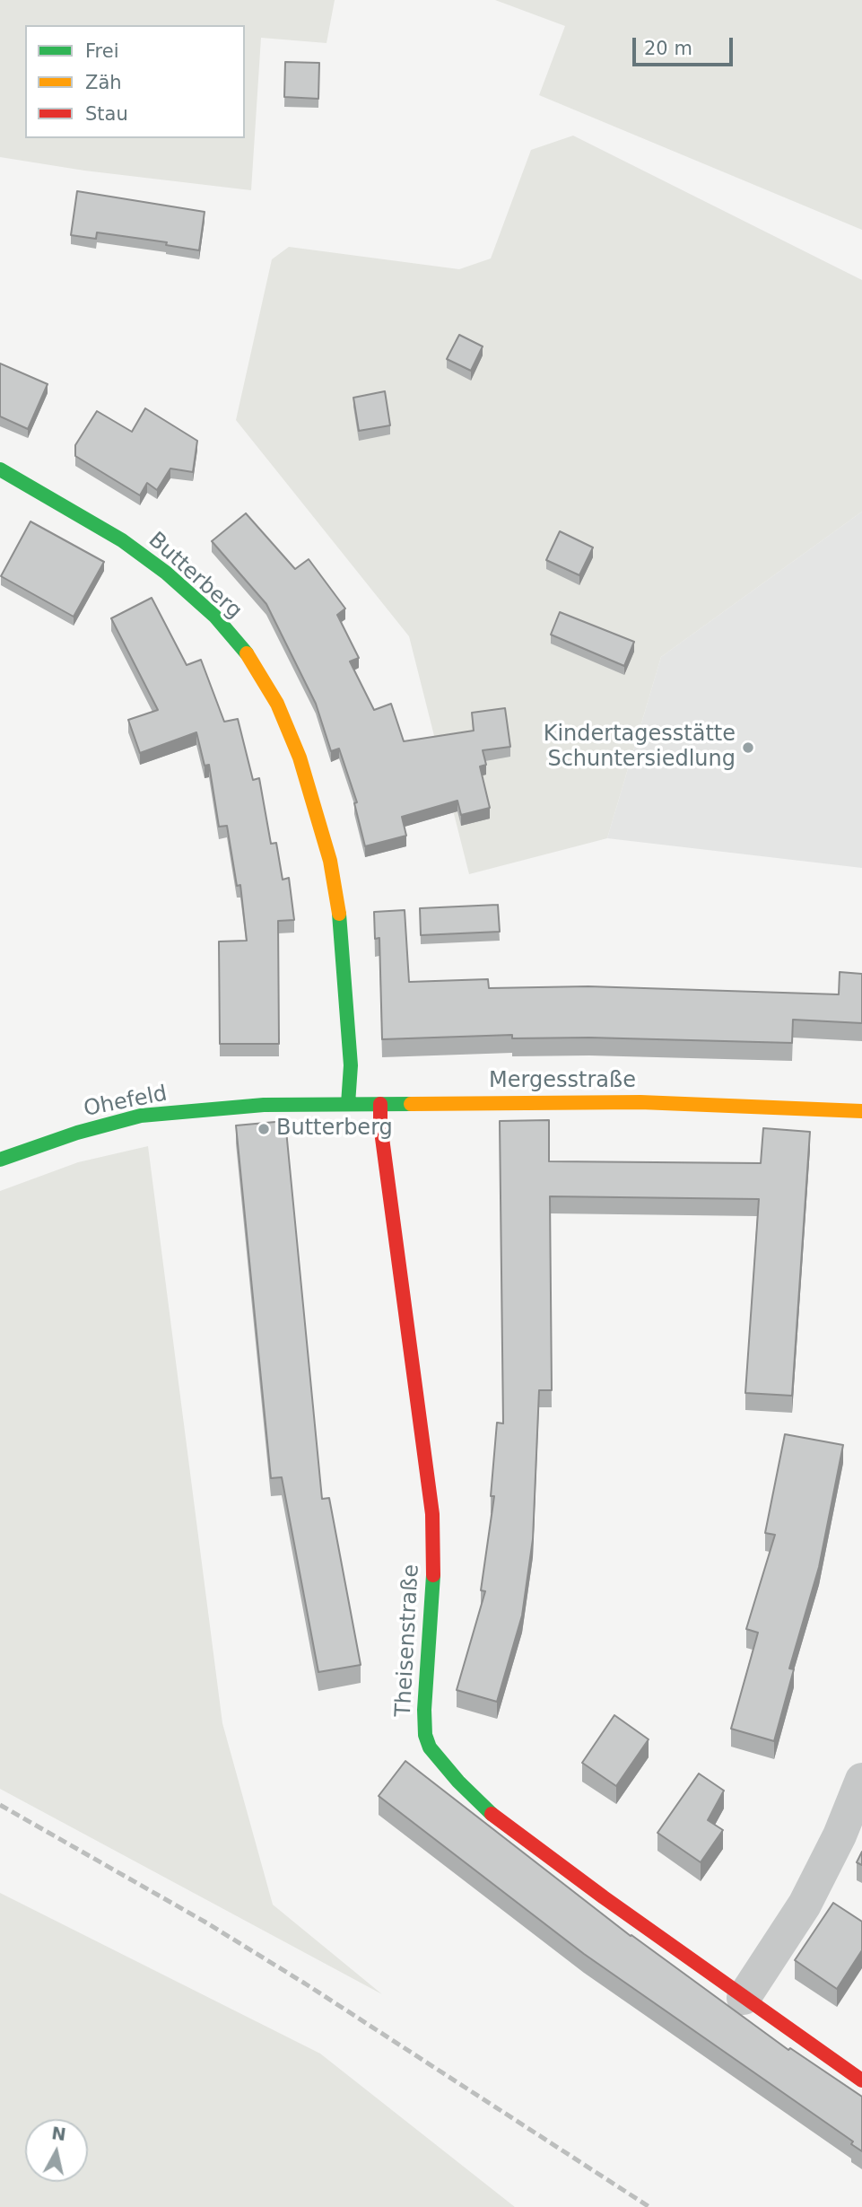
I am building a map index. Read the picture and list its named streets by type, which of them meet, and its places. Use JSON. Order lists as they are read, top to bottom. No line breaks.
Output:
{"streets":{"street":["Butterberg","Mergesstraße","Ohefeld","Theisenstraße"]},"crossings":[["Butterberg","Mergesstraße"],["Mergesstraße","Ohefeld"],["Mergesstraße","Theisenstraße"]],"places":["Kindertagesstätte Schuntersiedlung","Butterberg"],"legend":["Frei","Zäh","Stau"],"scale_bar":"20 m","north":"top"}
